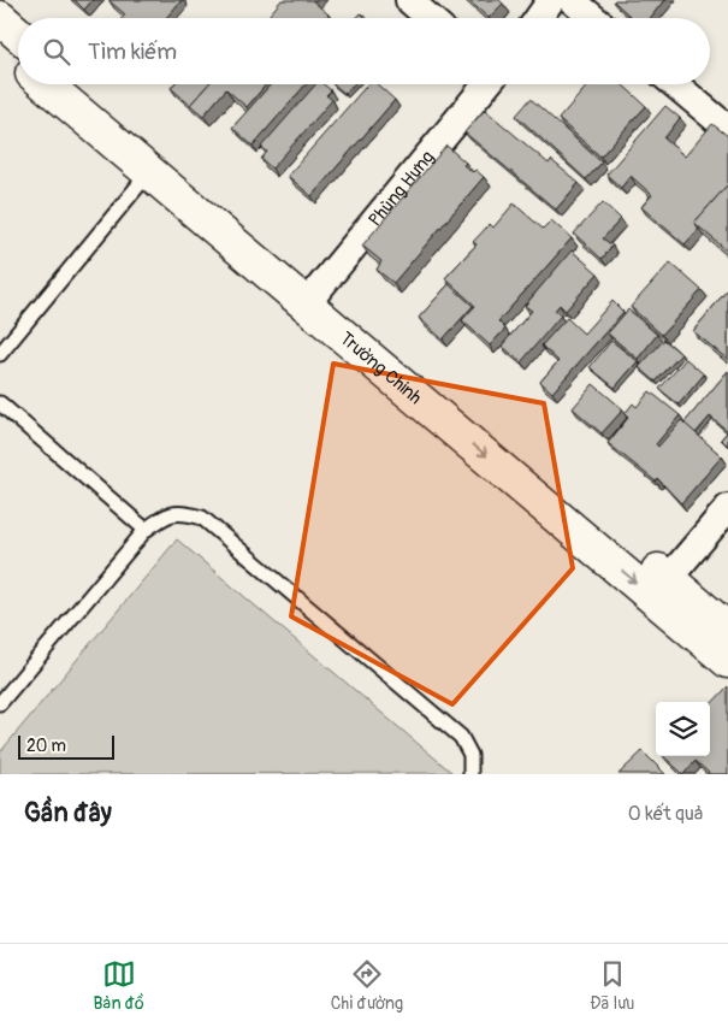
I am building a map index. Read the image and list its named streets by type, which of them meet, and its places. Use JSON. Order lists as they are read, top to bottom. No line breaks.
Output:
{"streets":{"street":["Phùng Hưng","Trường Chinh"]},"crossings":[["Phùng Hưng","Trường Chinh"]],"scale_bar":"20 m","page":{"search":"Tìm kiếm","scale":"20 m","heading":["Gần đây","0 kết quả"],"nav":["Bản đồ","Chỉ đường","Đã lưu"]}}
